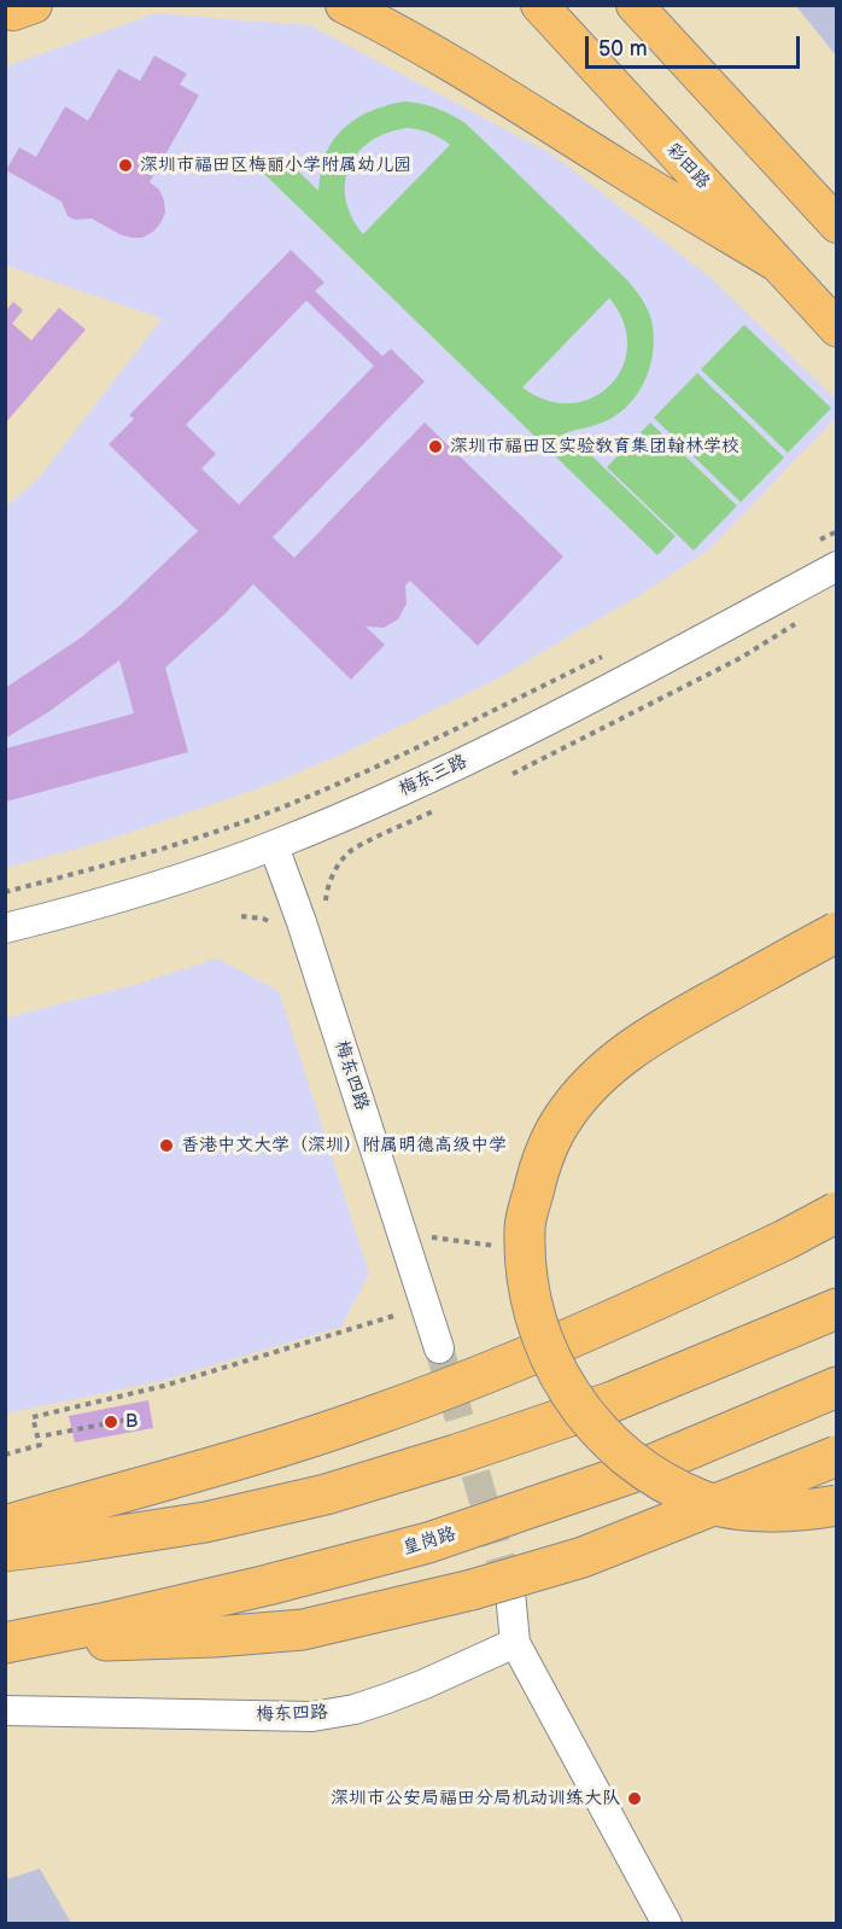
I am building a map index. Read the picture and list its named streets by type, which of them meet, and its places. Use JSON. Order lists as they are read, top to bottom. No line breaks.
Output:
{"streets":{"highway":["皇岗路"],"main road":["彩田路"],"street":["梅东三路","梅东四路"]},"crossings":[["梅东三路","梅东四路"]],"places":["深圳市福田区梅丽小学附属幼儿园","深圳市福田区实验教育集团翰林学校","香港中文大学（深圳）附属明德高级中学","B","深圳市公安局福田分局机动训练大队"],"scale_bar":"50 m"}
